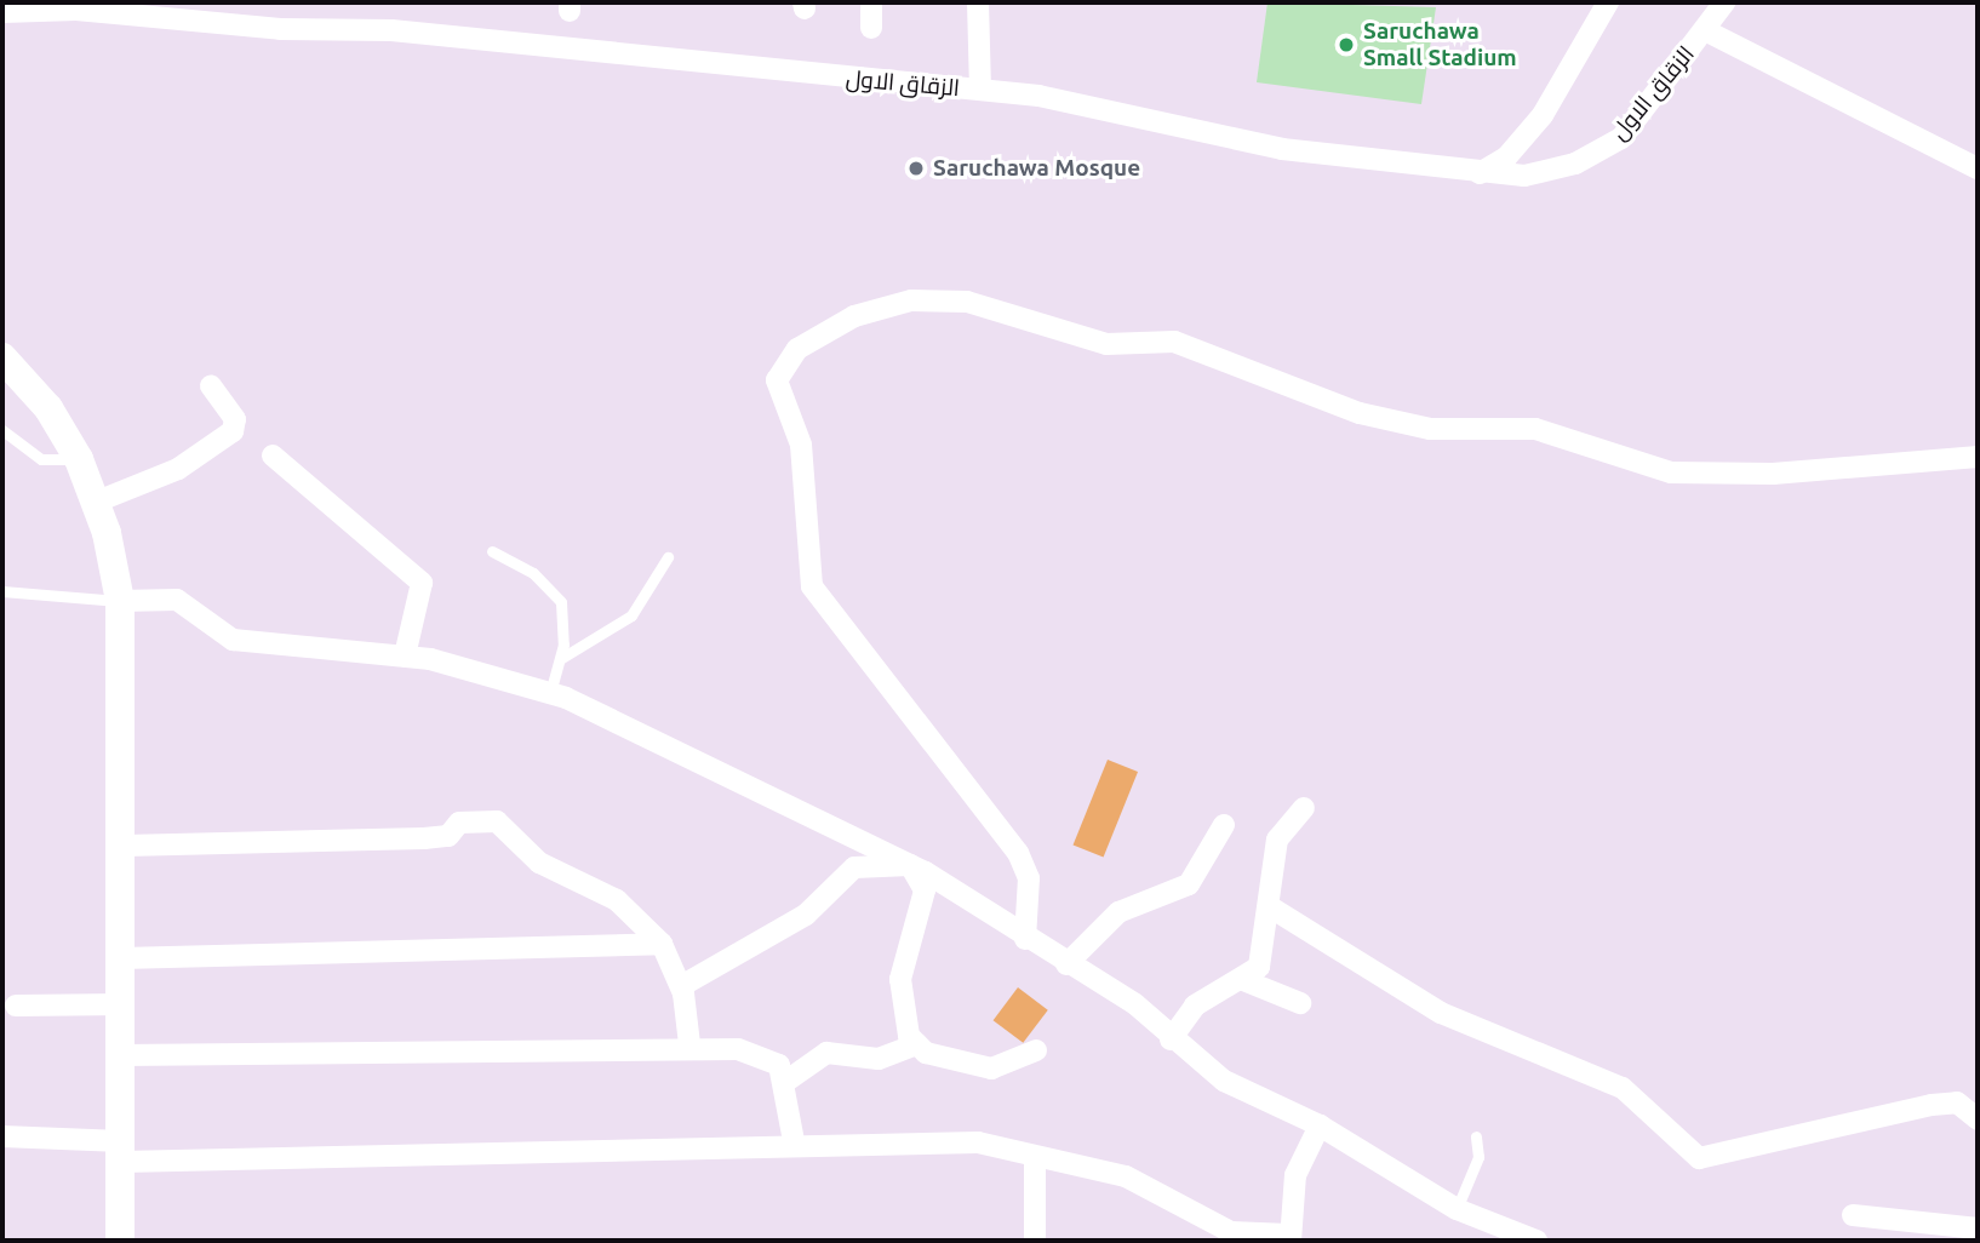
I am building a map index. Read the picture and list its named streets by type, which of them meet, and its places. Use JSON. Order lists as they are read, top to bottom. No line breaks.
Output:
{"streets":{"street":["الزقاق الاول"]},"places":["Saruchawa Small Stadium","Saruchawa Mosque"]}
